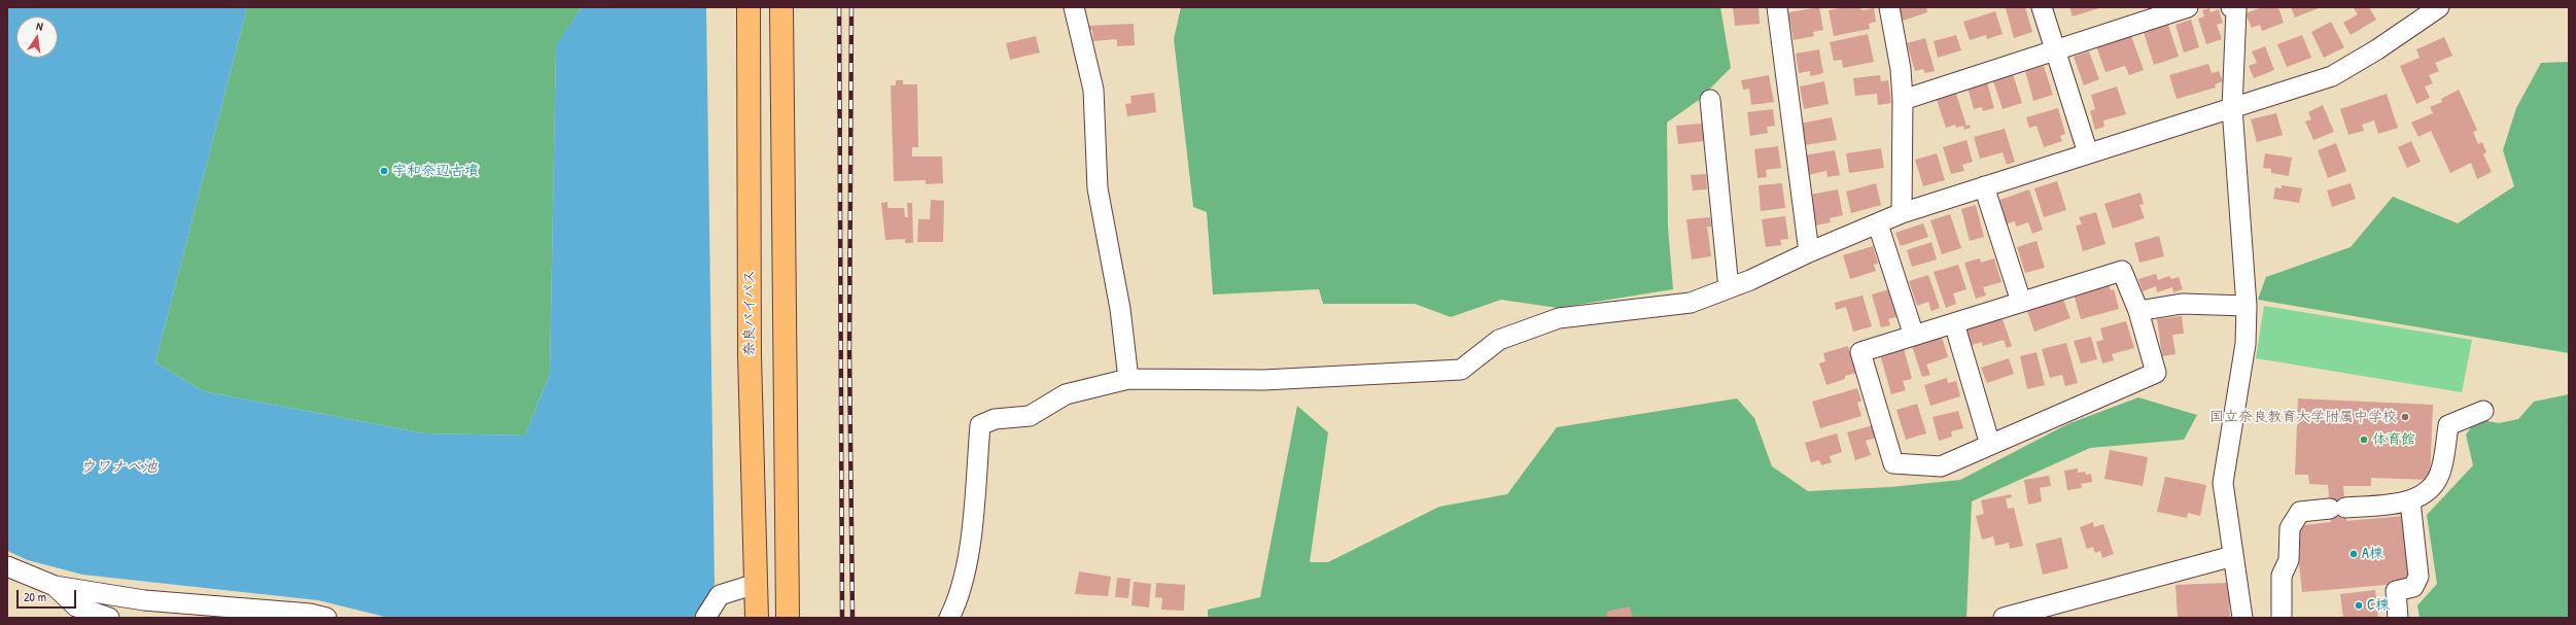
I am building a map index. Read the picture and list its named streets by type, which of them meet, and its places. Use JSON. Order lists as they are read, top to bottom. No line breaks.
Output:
{"streets":{"highway":["奈良バイパス"]},"water":["ウワナベ池"],"places":["宇和奈辺古墳","国立奈良教育大学附属中学校","体育館","A棟","C棟"],"scale_bar":"20 m","north":"top"}
